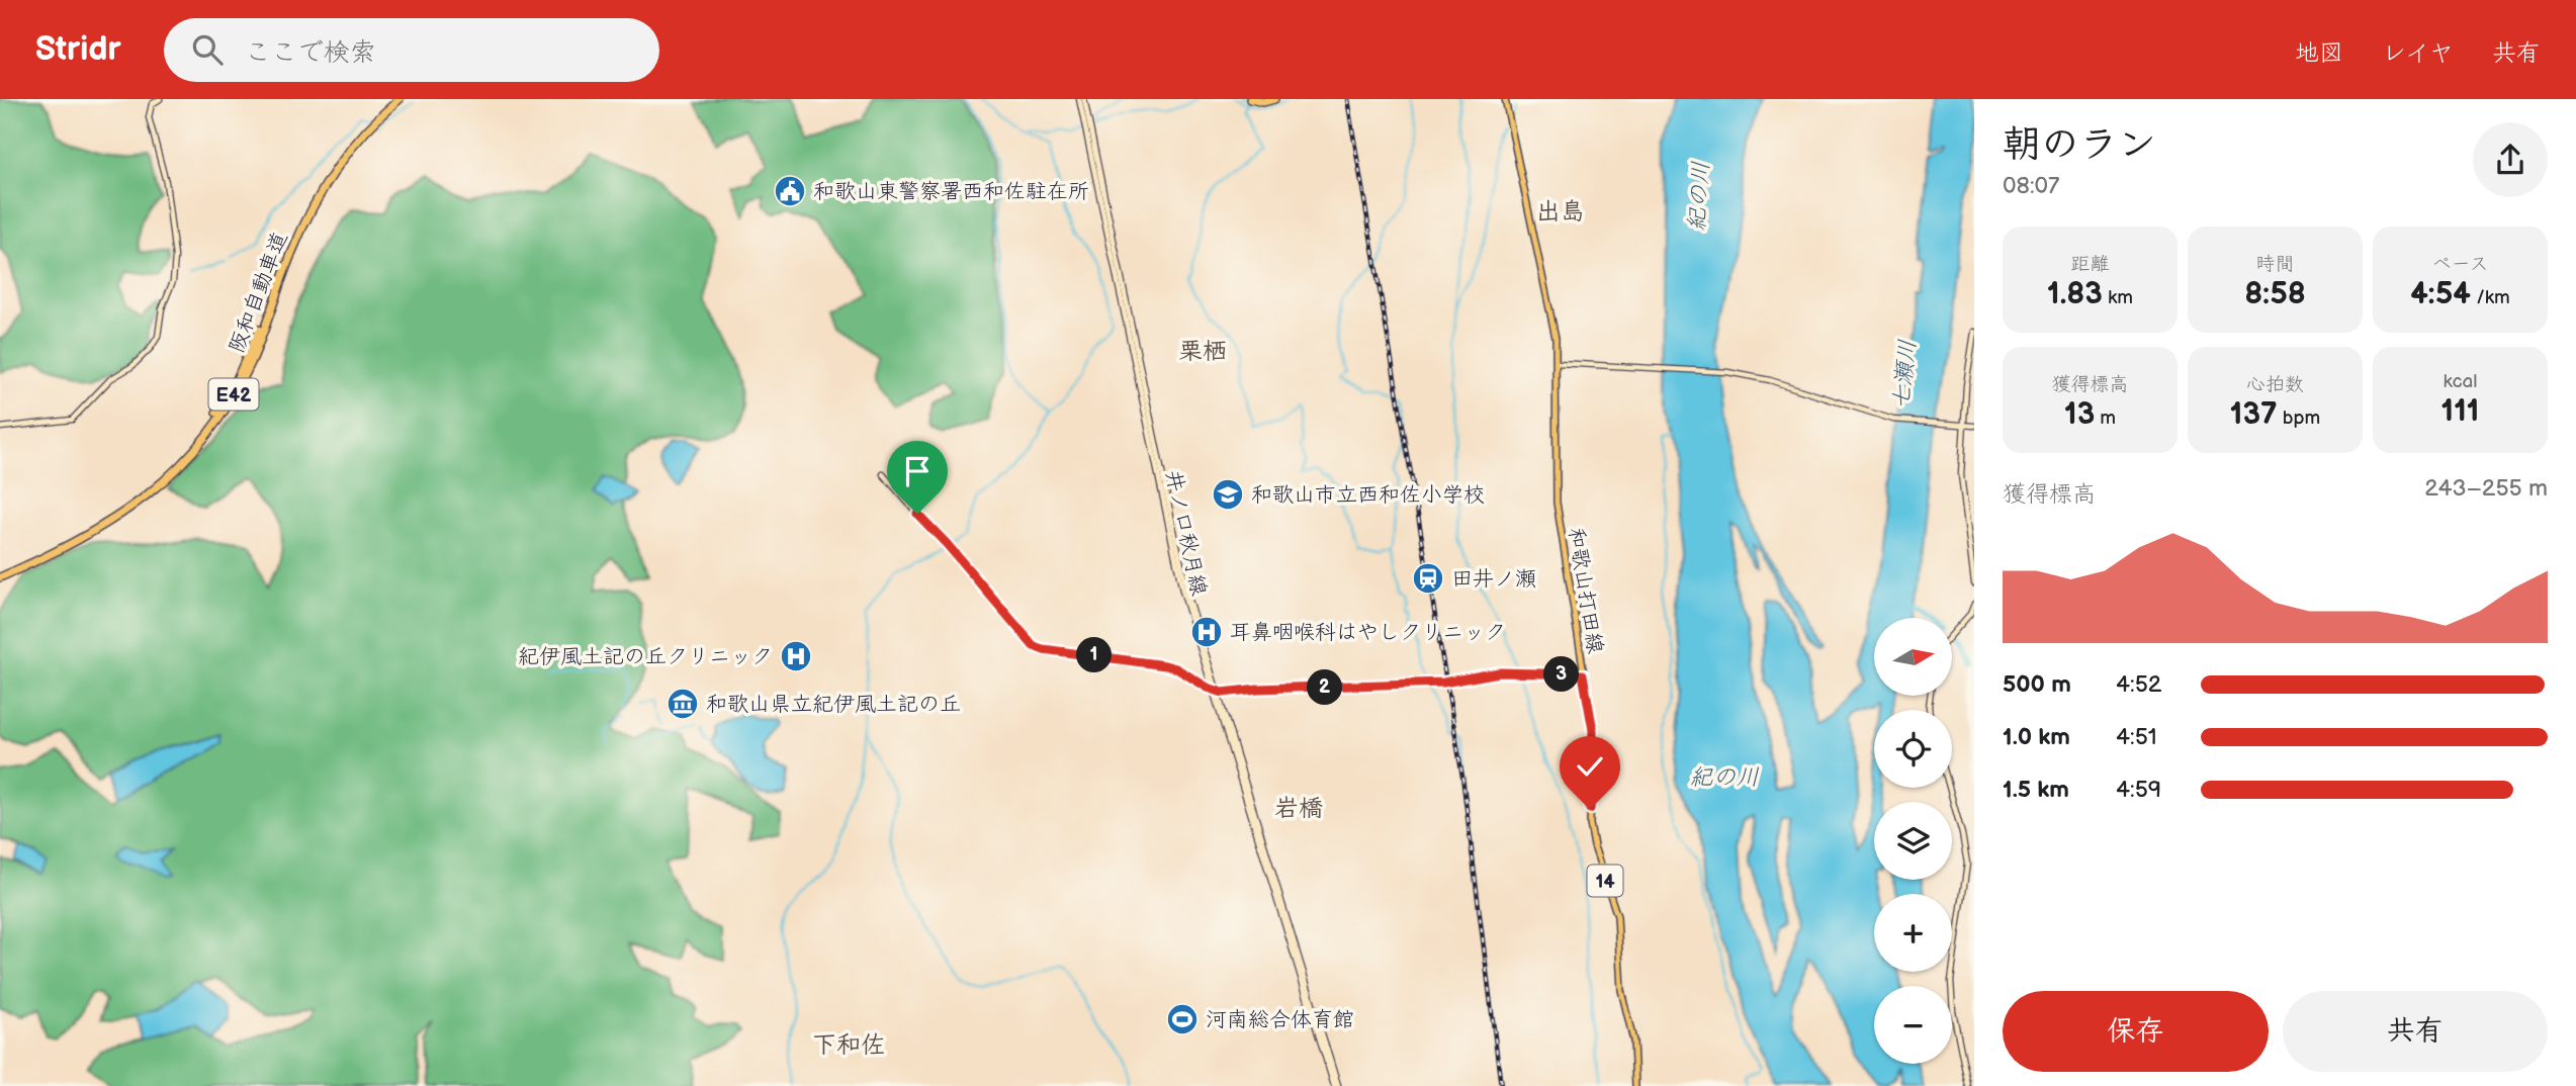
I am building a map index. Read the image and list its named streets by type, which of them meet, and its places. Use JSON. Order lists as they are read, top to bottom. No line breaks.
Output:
{"streets":{"highway":["阪和自動車道","E42"],"main road":["井ノ口秋月線","和歌山打田線","14"]},"districts":["出島","栗栖","岩橋","下和佐"],"water":["紀の川","七瀬川"],"places":{"public building":["和歌山東警察署西和佐駐在所"],"school or university":["和歌山市立西和佐小学校"],"station":["田井ノ瀬"],"hospital":["耳鼻咽喉科はやしクリニック","紀伊風土記の丘クリニック"],"museum":["和歌山県立紀伊風土記の丘"],"sports":["河南総合体育館"]},"north":"right","page":{"header":"Stridr","search":"ここで検索","nav":["地図","レイヤ","共有"],"heading":["朝のラン","08:07"],"stats":[["距離","1.83 km"],["時間","8:58"],["ペース","4:54 /km"],["獲得標高","13 m"],["心拍数","137 bpm"],["kcal","111"]],"chart":["獲得標高","243–255 m"],"map_buttons":["+","−"],"pins":["1","3","2"],"list":[{"name":"500 m","note":"4:52"},{"name":"1.0 km","note":"4:51"},{"name":"1.5 km","note":"4:59"}],"buttons":["保存","共有"]}}
